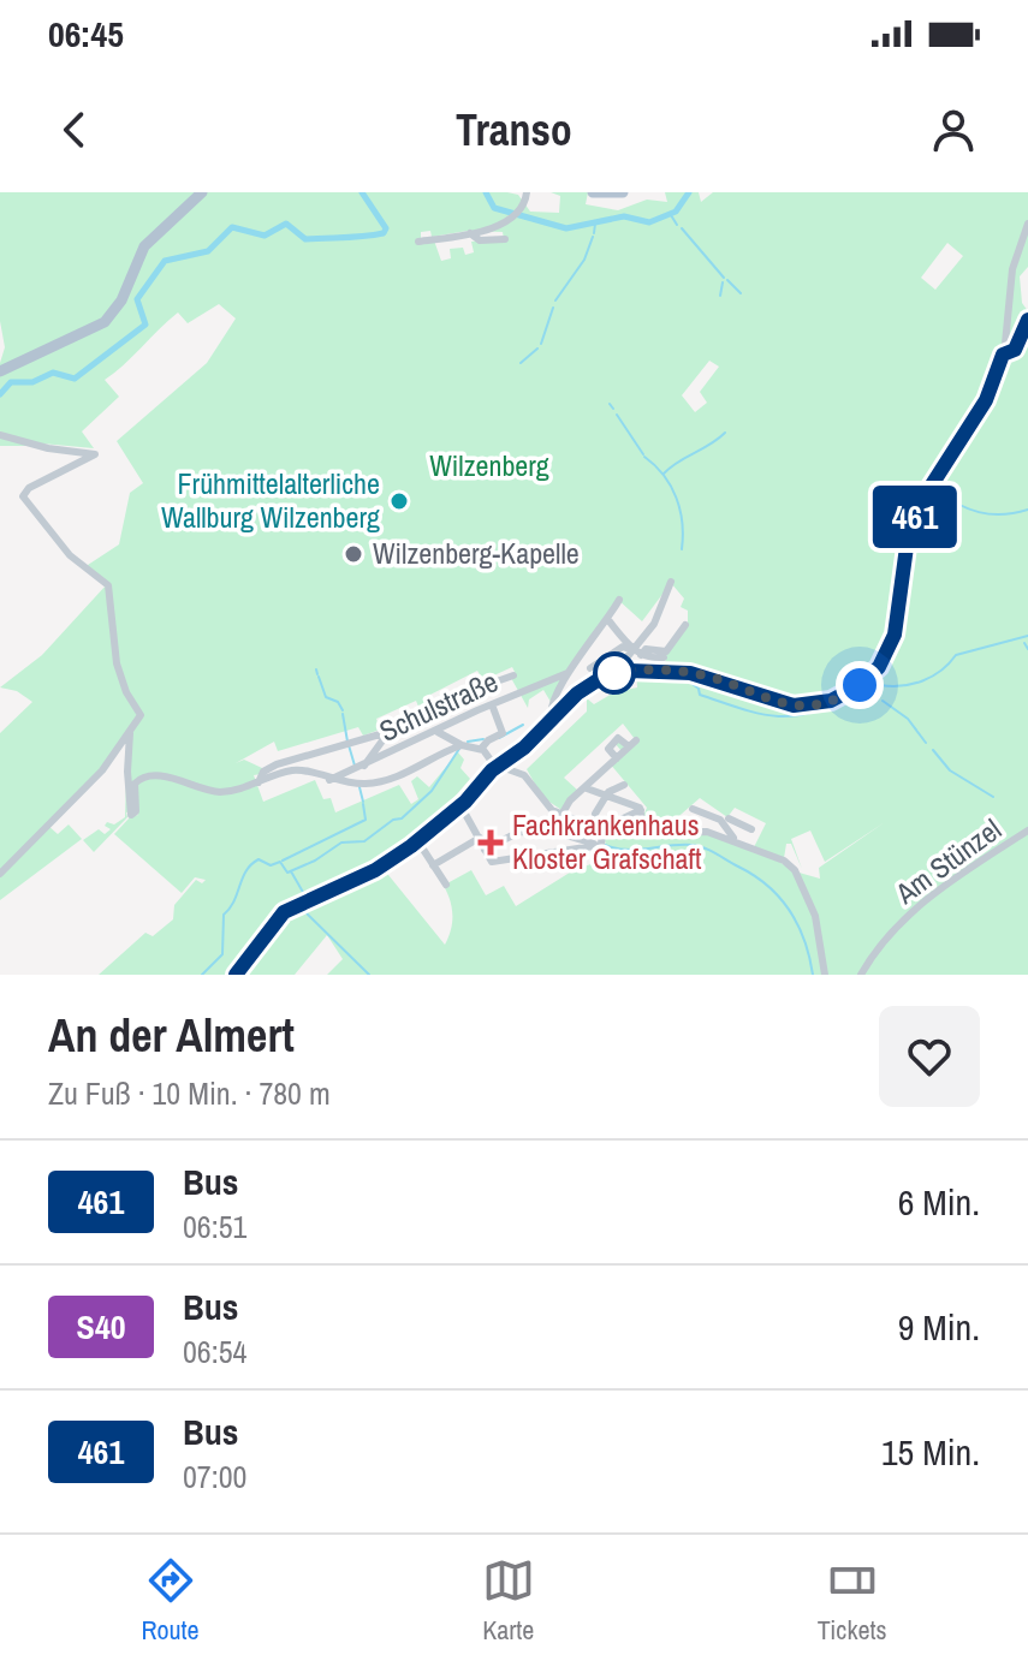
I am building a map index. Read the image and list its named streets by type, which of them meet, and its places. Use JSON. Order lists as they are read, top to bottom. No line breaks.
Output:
{"streets":{"street":["Schulstraße","Am Stünzel"]},"parks":["Wilzenberg"],"places":{"other":["Frühmittelalterliche Wallburg Wilzenberg","Wilzenberg-Kapelle"],"health":["Fachkrankenhaus Kloster Grafschaft"]},"lines":["bus line 461"],"page":{"status":"06:45","header":"Transo","on_map":"461","heading":["An der Almert","Zu Fuß · 10 Min. · 780 m"],"list":[{"mark":"461","name":"Bus","note":"06:51","value":"6 Min."},{"mark":"S40","name":"Bus","note":"06:54","value":"9 Min."},{"mark":"461","name":"Bus","note":"07:00","value":"15 Min."}],"tabs":["Route","Karte","Tickets"]}}
